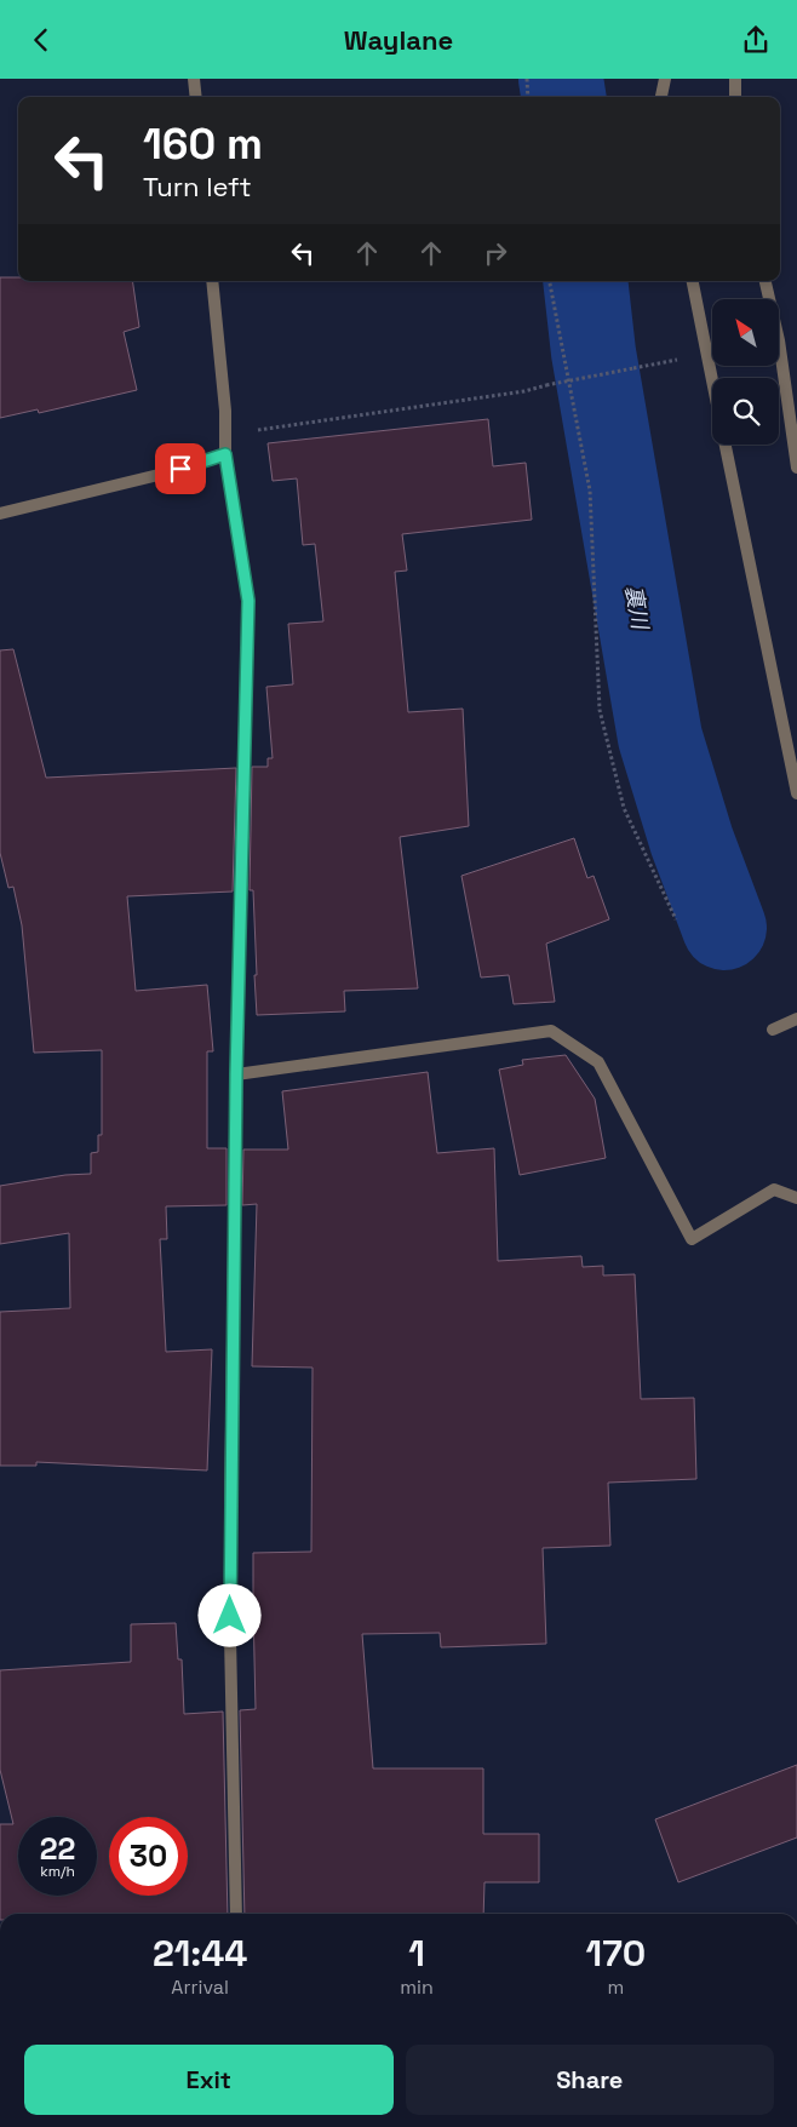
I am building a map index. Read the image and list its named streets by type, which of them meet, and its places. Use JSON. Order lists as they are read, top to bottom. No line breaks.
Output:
{"water":["裏川"],"north":"top left","page":{"header":"Waylane","turn":["160 m","Turn left"],"speed":"22 km/h","limit":"30","eta":["21:44","Arrival","1","min","170","m"],"buttons":["Exit","Share"]}}
